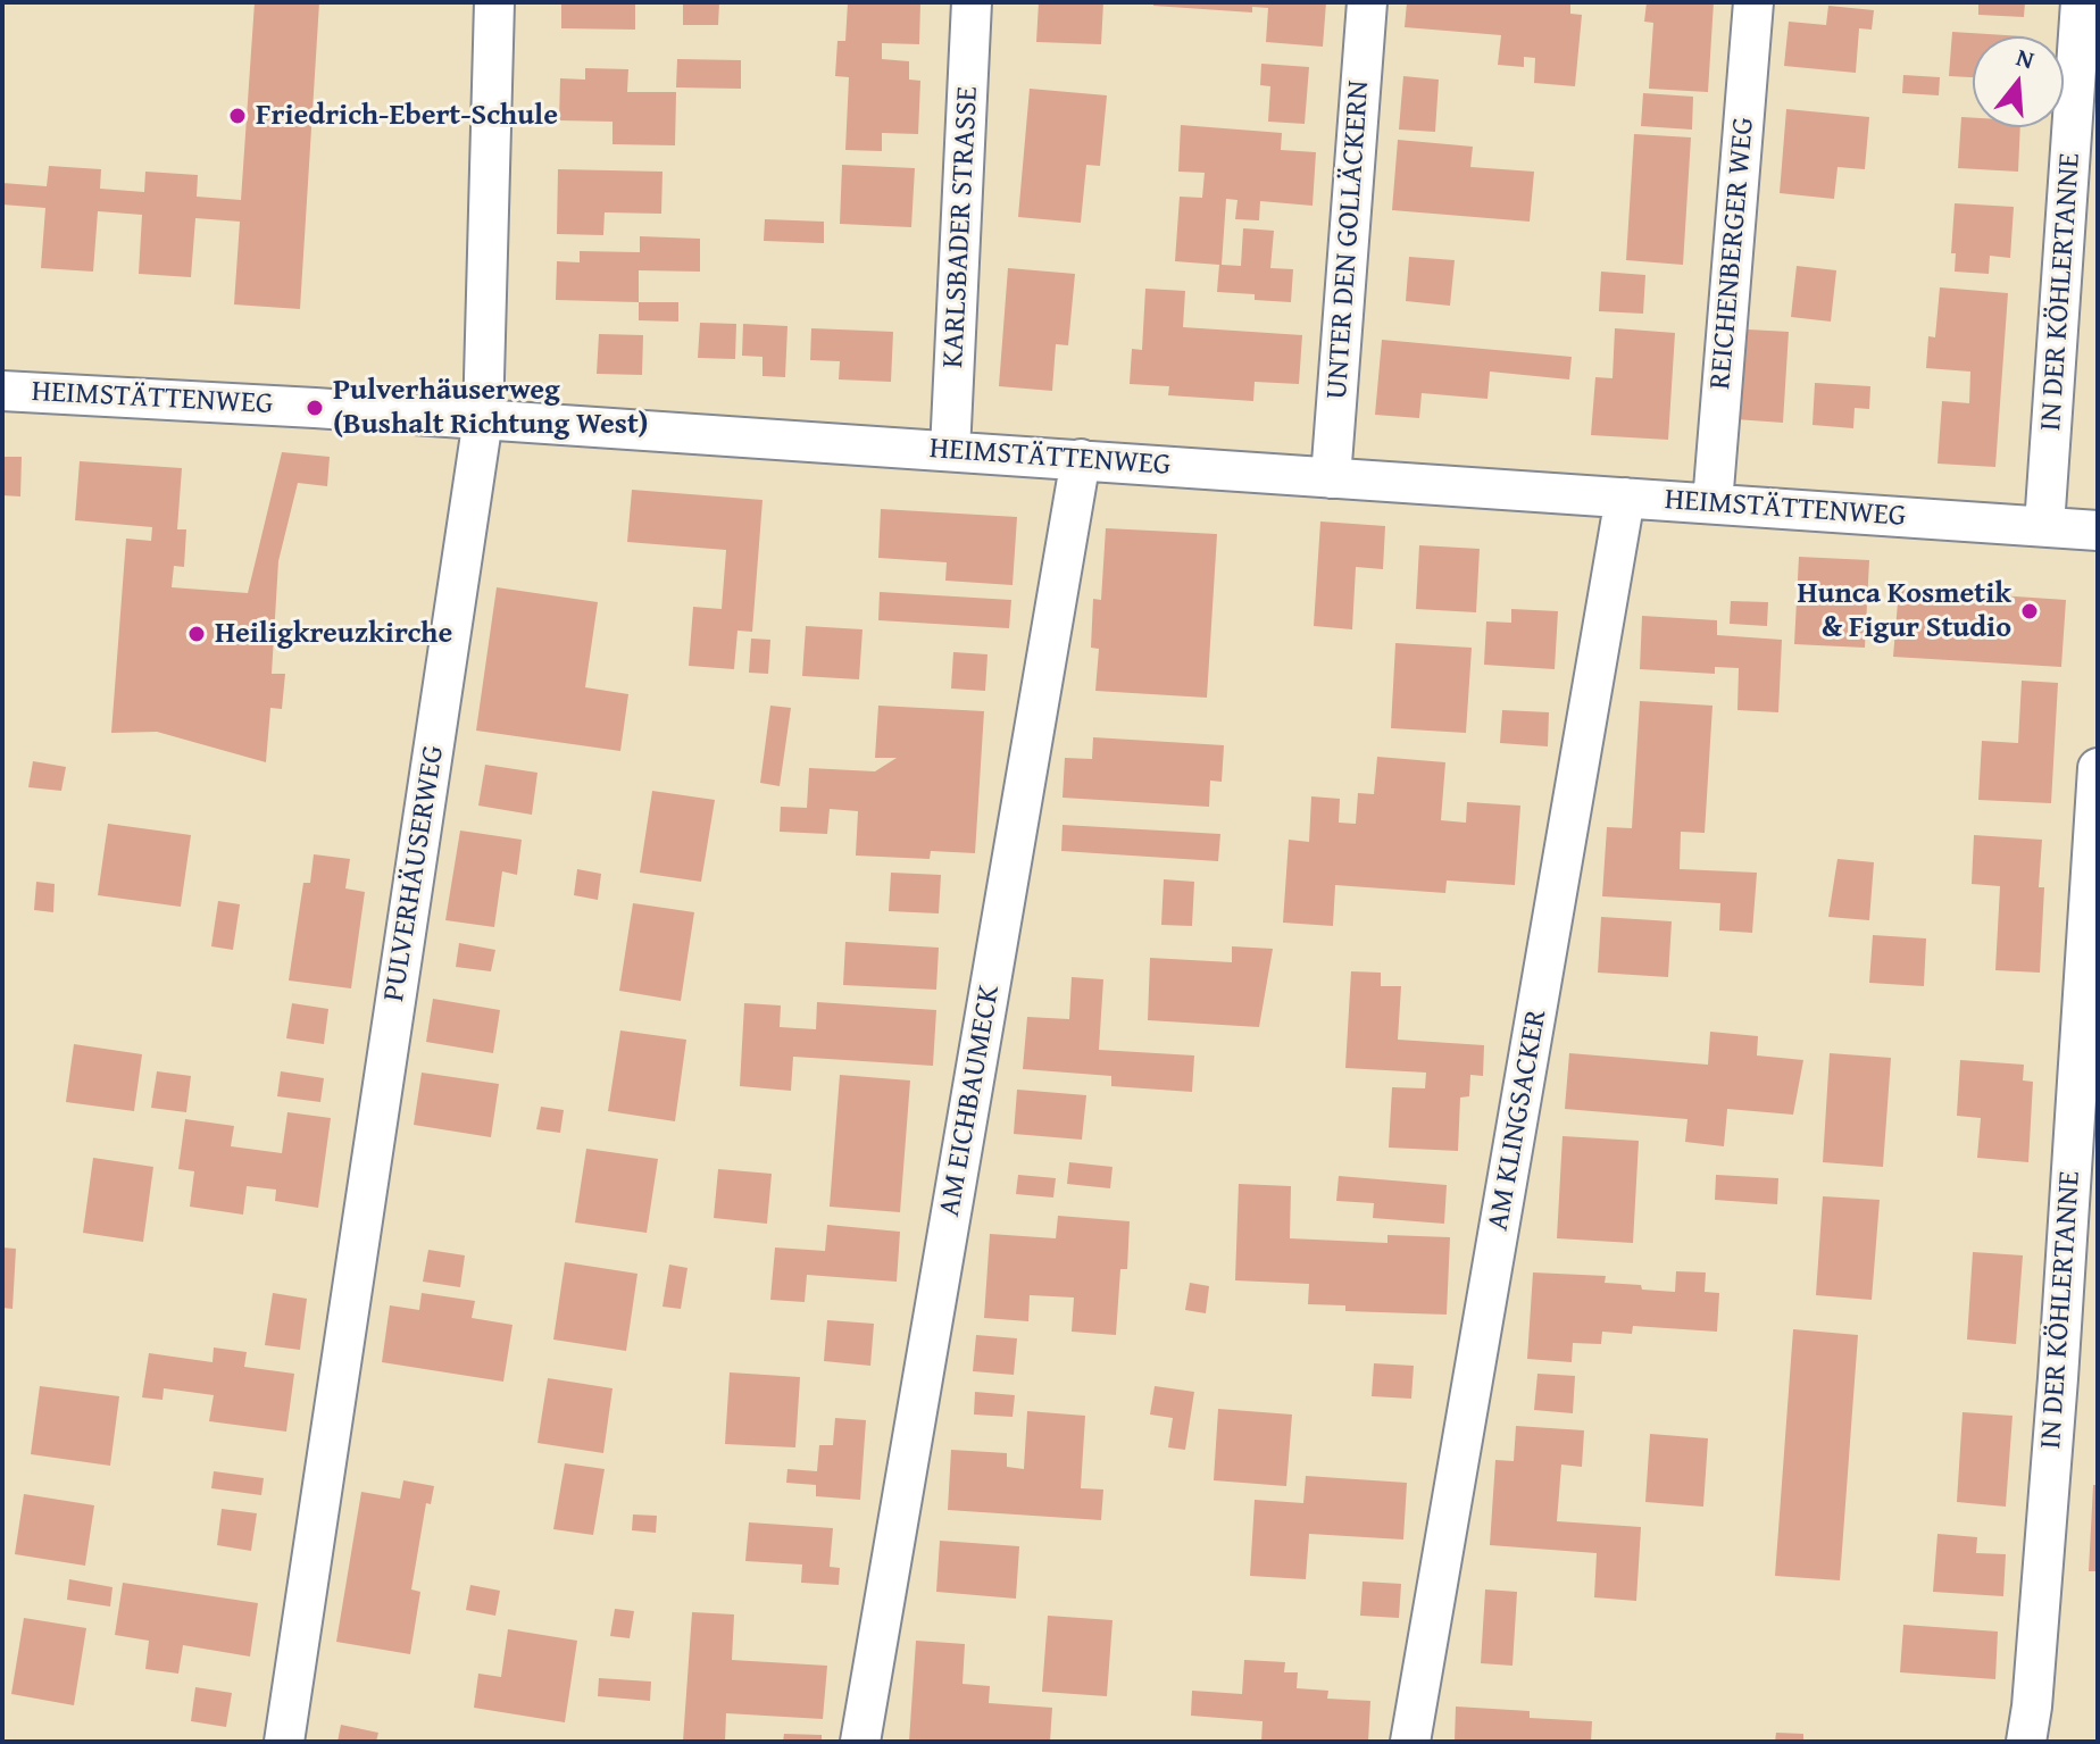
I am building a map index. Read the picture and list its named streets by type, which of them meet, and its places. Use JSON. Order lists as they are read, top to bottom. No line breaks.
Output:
{"streets":{"street":["KARLSBADER STRASSE","UNTER DEN GOLLÄCKERN","REICHENBERGER WEG","IN DER KÖHLERTANNE","HEIMSTÄTTENWEG","PULVERHÄUSERWEG","AM EICHBAUMECK","AM KLINGSACKER"]},"crossings":[["KARLSBADER STRASSE","HEIMSTÄTTENWEG"],["UNTER DEN GOLLÄCKERN","HEIMSTÄTTENWEG"],["REICHENBERGER WEG","HEIMSTÄTTENWEG"],["IN DER KÖHLERTANNE","HEIMSTÄTTENWEG"],["HEIMSTÄTTENWEG","PULVERHÄUSERWEG"],["HEIMSTÄTTENWEG","AM EICHBAUMECK"],["HEIMSTÄTTENWEG","AM KLINGSACKER"]],"places":["Friedrich-Ebert-Schule","Pulverhäuserweg (Bushalt Richtung West)","Hunca Kosmetik & Figur Studio","Heiligkreuzkirche"],"north":"top"}
